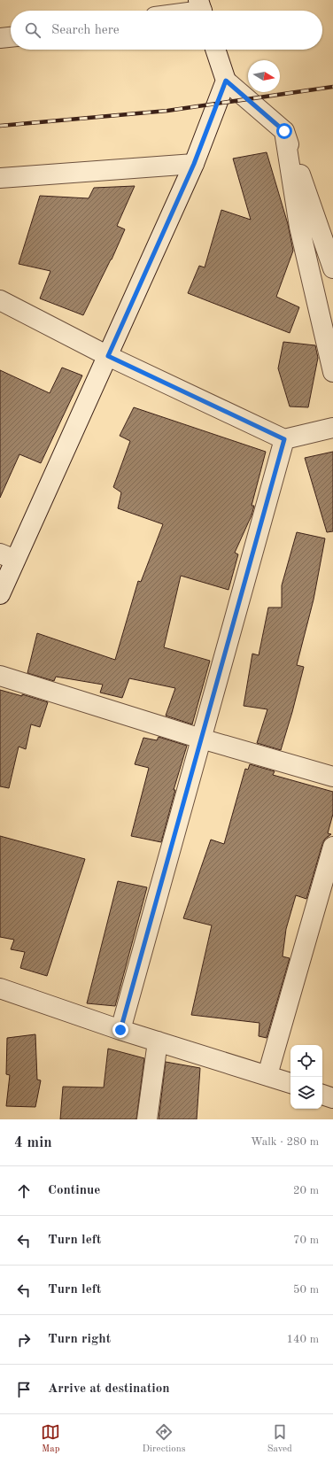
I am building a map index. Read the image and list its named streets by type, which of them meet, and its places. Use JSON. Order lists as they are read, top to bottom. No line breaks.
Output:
{"north":"right","page":{"search":"Search here","heading":["4 min","Walk · 280 m"],"list":[["Continue","20 m"],["Turn left","70 m"],["Turn left","50 m"],["Turn right","140 m"],"Arrive at destination"],"nav":["Map","Directions","Saved"]}}
